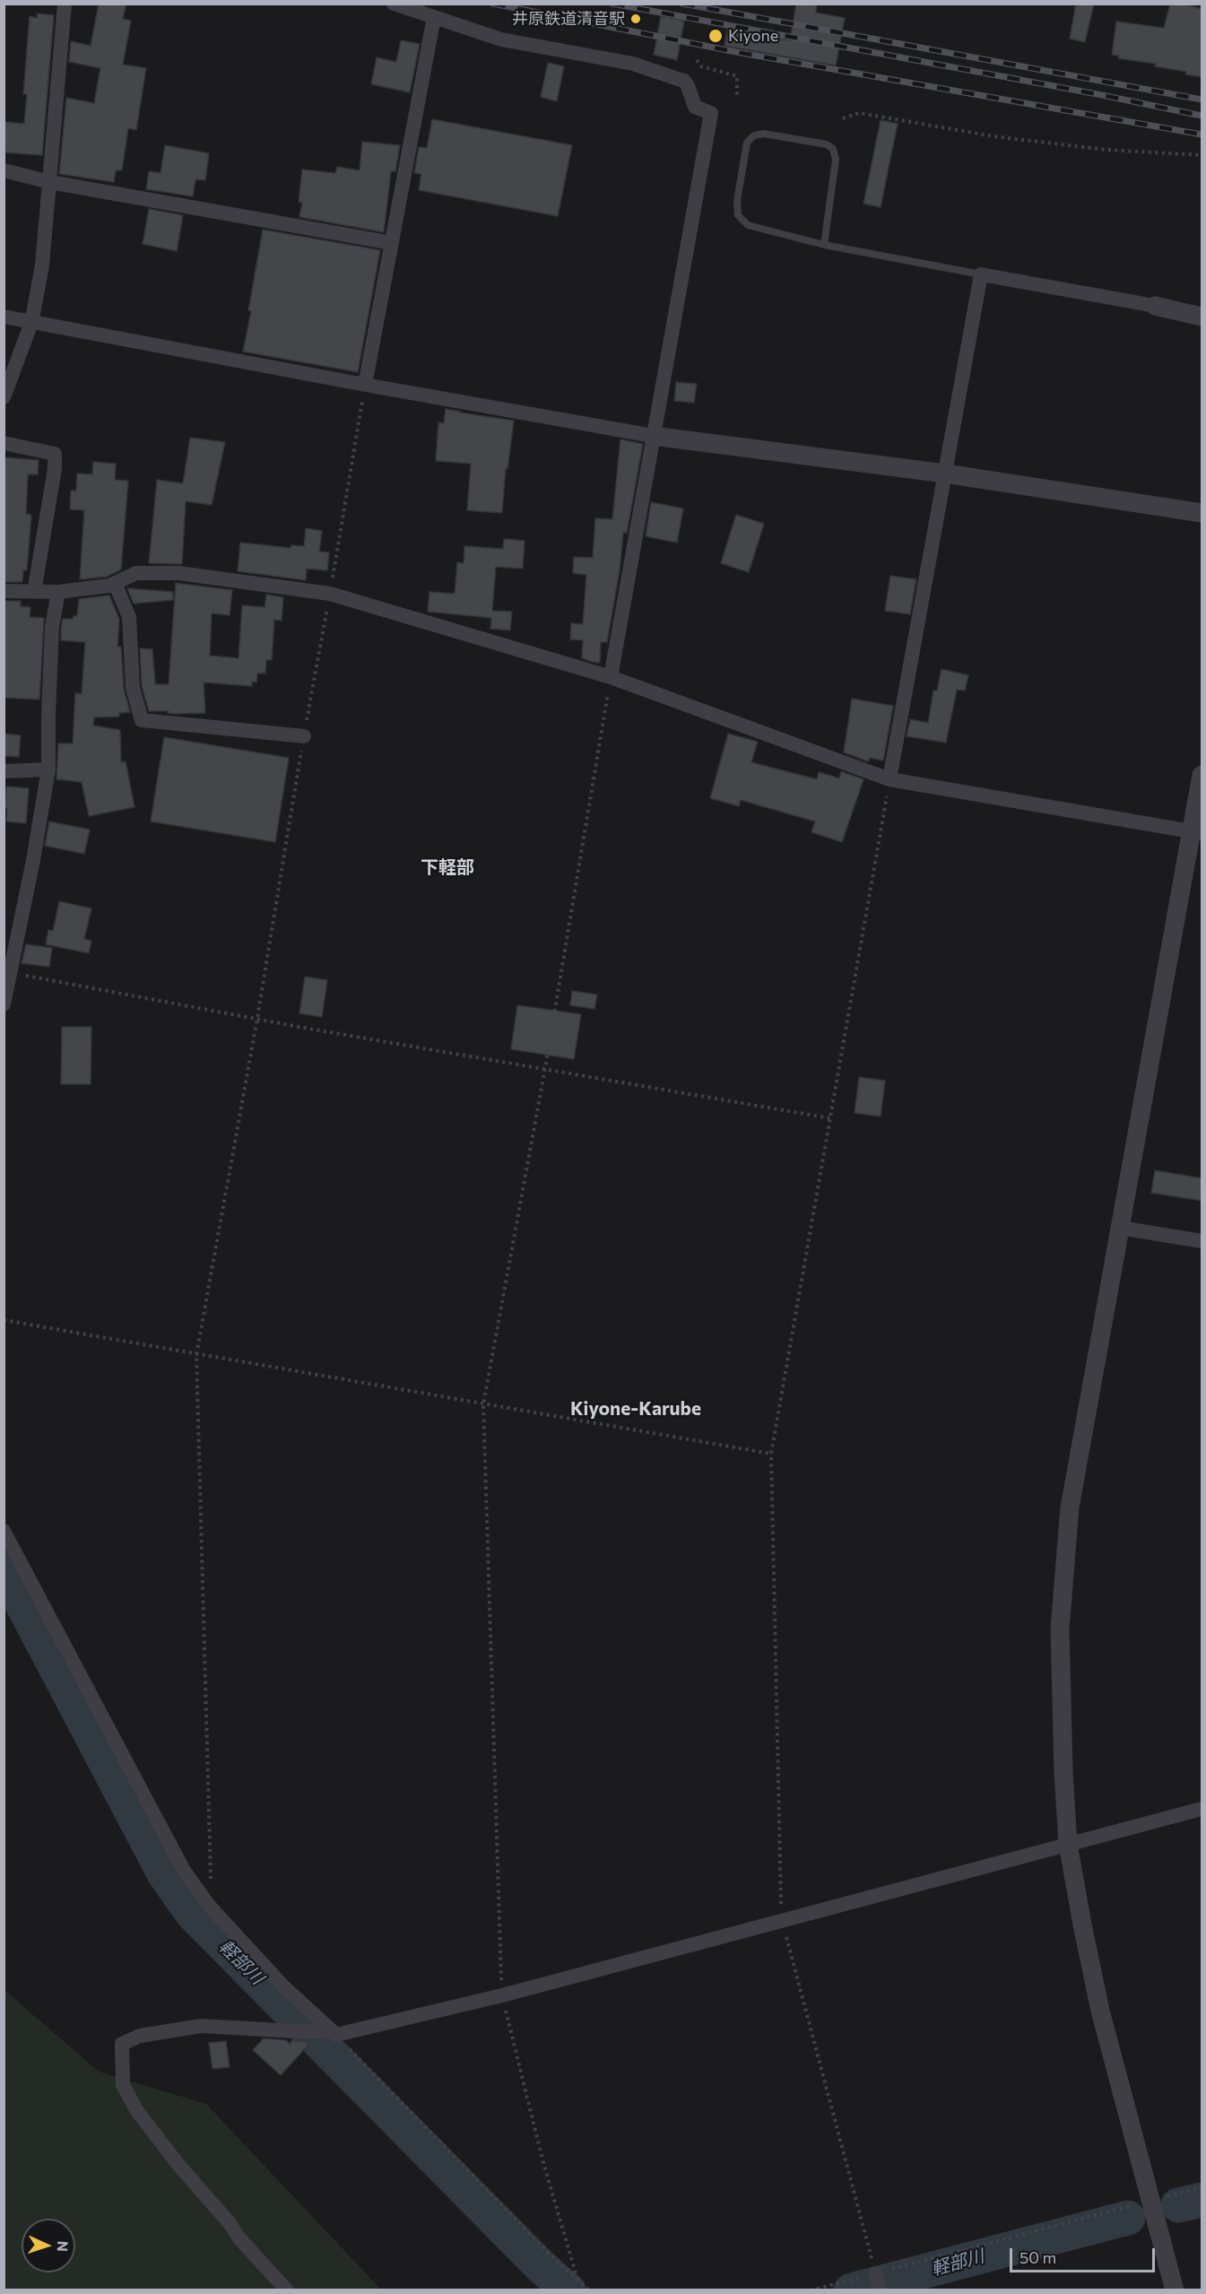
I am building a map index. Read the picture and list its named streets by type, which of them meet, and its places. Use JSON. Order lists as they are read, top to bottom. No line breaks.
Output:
{"districts":["下軽部","Kiyone-Karube"],"water":["軽部川"],"places":["井原鉄道清音駅","Kiyone"],"scale_bar":"50 m","north":"right"}
